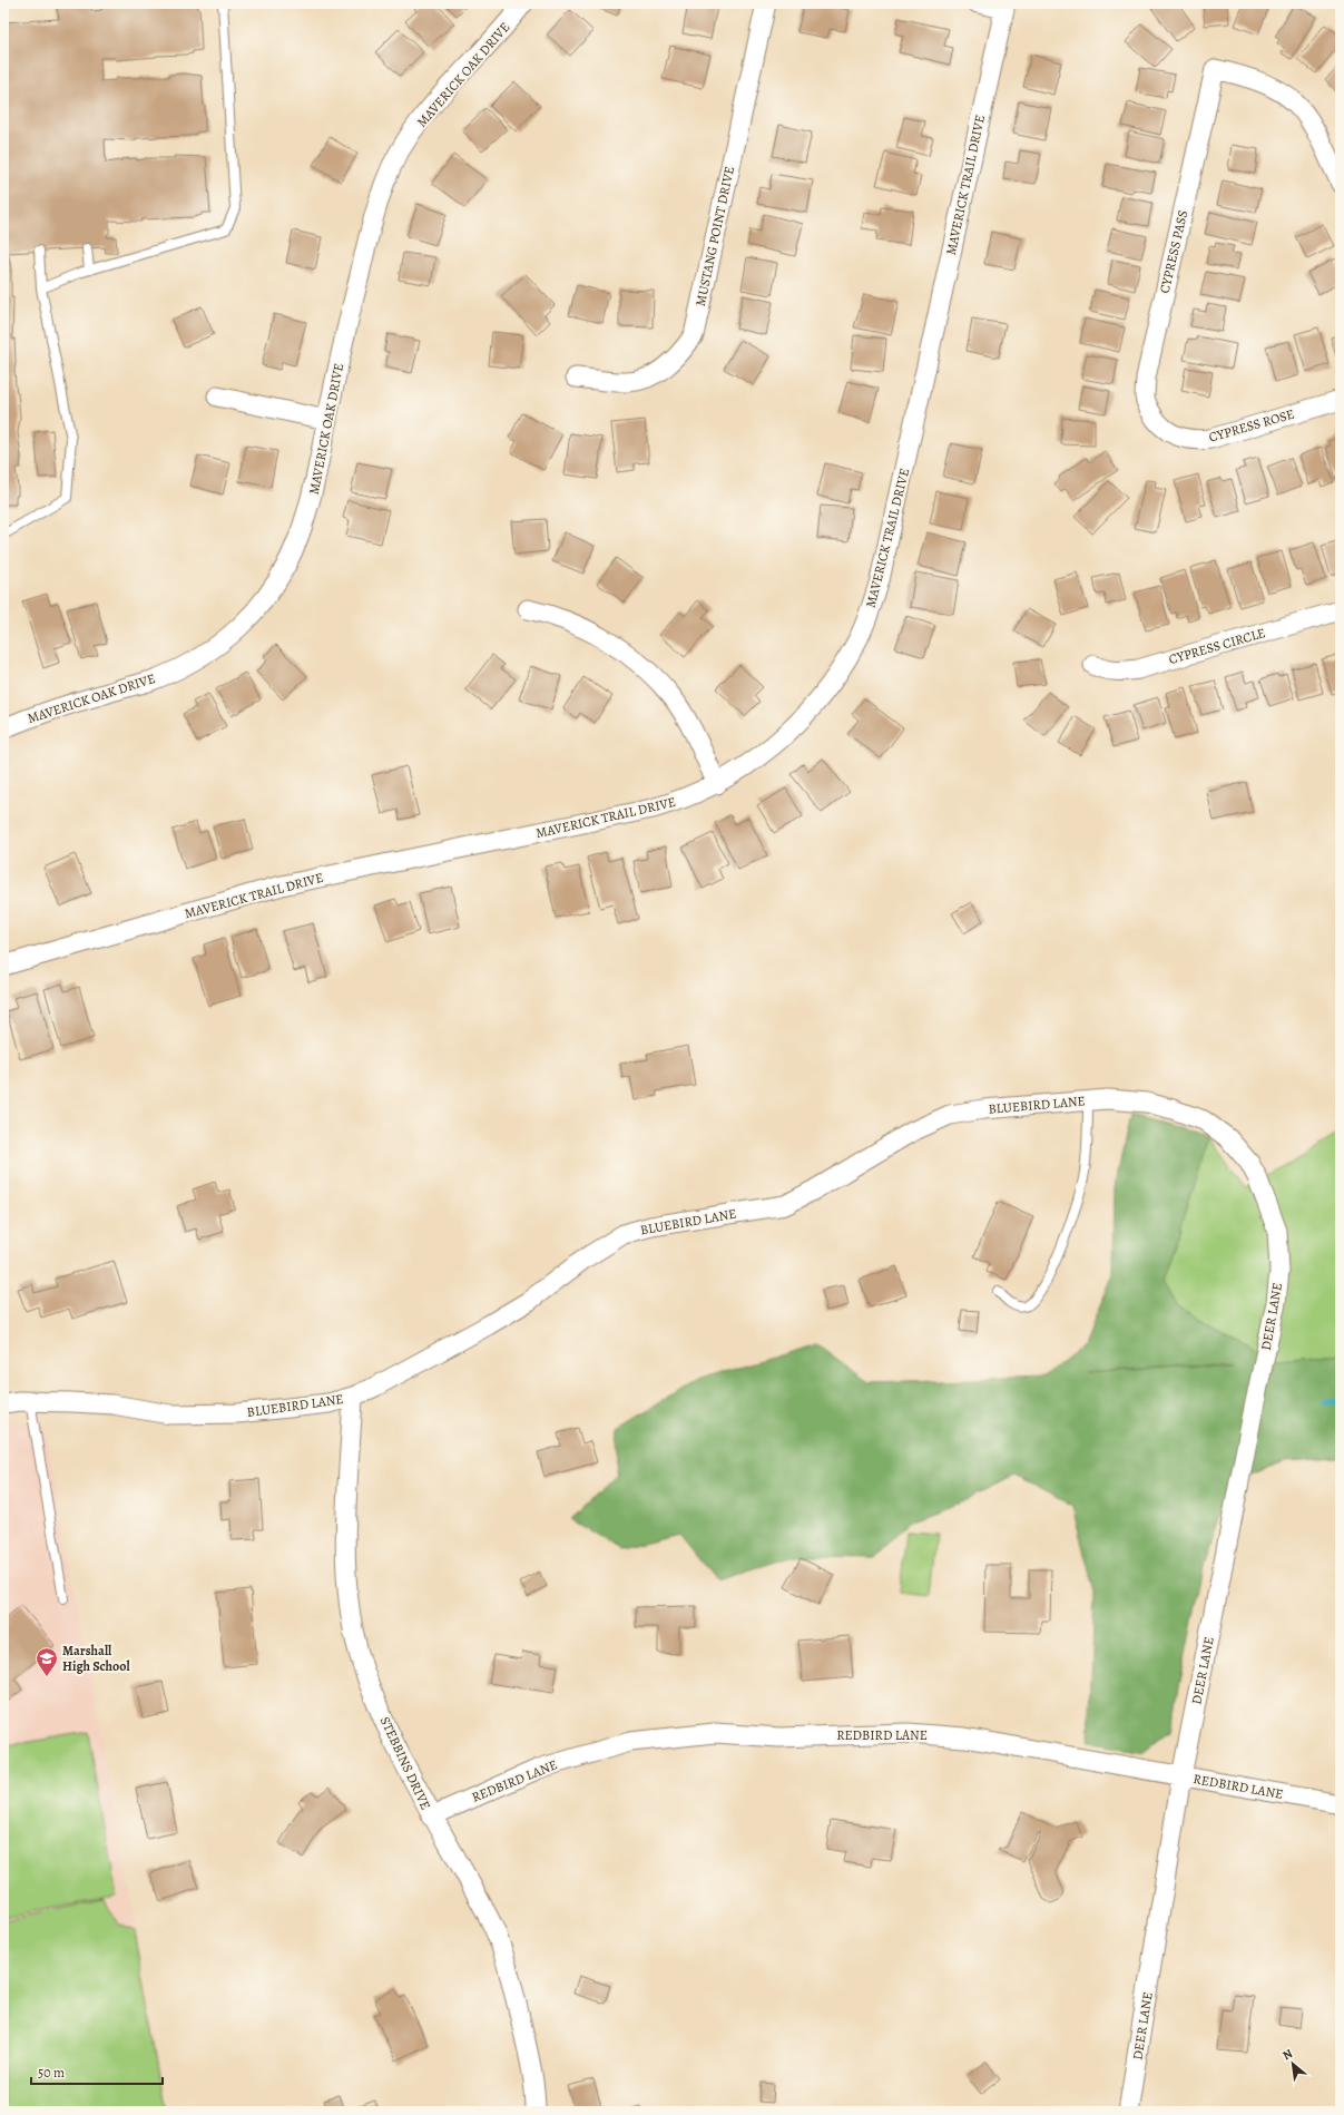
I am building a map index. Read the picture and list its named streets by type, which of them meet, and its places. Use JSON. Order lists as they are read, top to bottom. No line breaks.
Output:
{"streets":{"street":["MAVERICK OAK DRIVE","MAVERICK TRAIL DRIVE","MUSTANG POINT DRIVE","CYPRESS PASS","CYPRESS ROSE","CYPRESS CIRCLE","BLUEBIRD LANE","DEER LANE","REDBIRD LANE","STEBBINS DRIVE"]},"crossings":[["CYPRESS PASS","CYPRESS ROSE"],["BLUEBIRD LANE","DEER LANE"],["BLUEBIRD LANE","STEBBINS DRIVE"],["DEER LANE","REDBIRD LANE"],["REDBIRD LANE","STEBBINS DRIVE"]],"places":{"school or university":["Marshall High School"]},"scale_bar":"50 m","north":"top left"}
